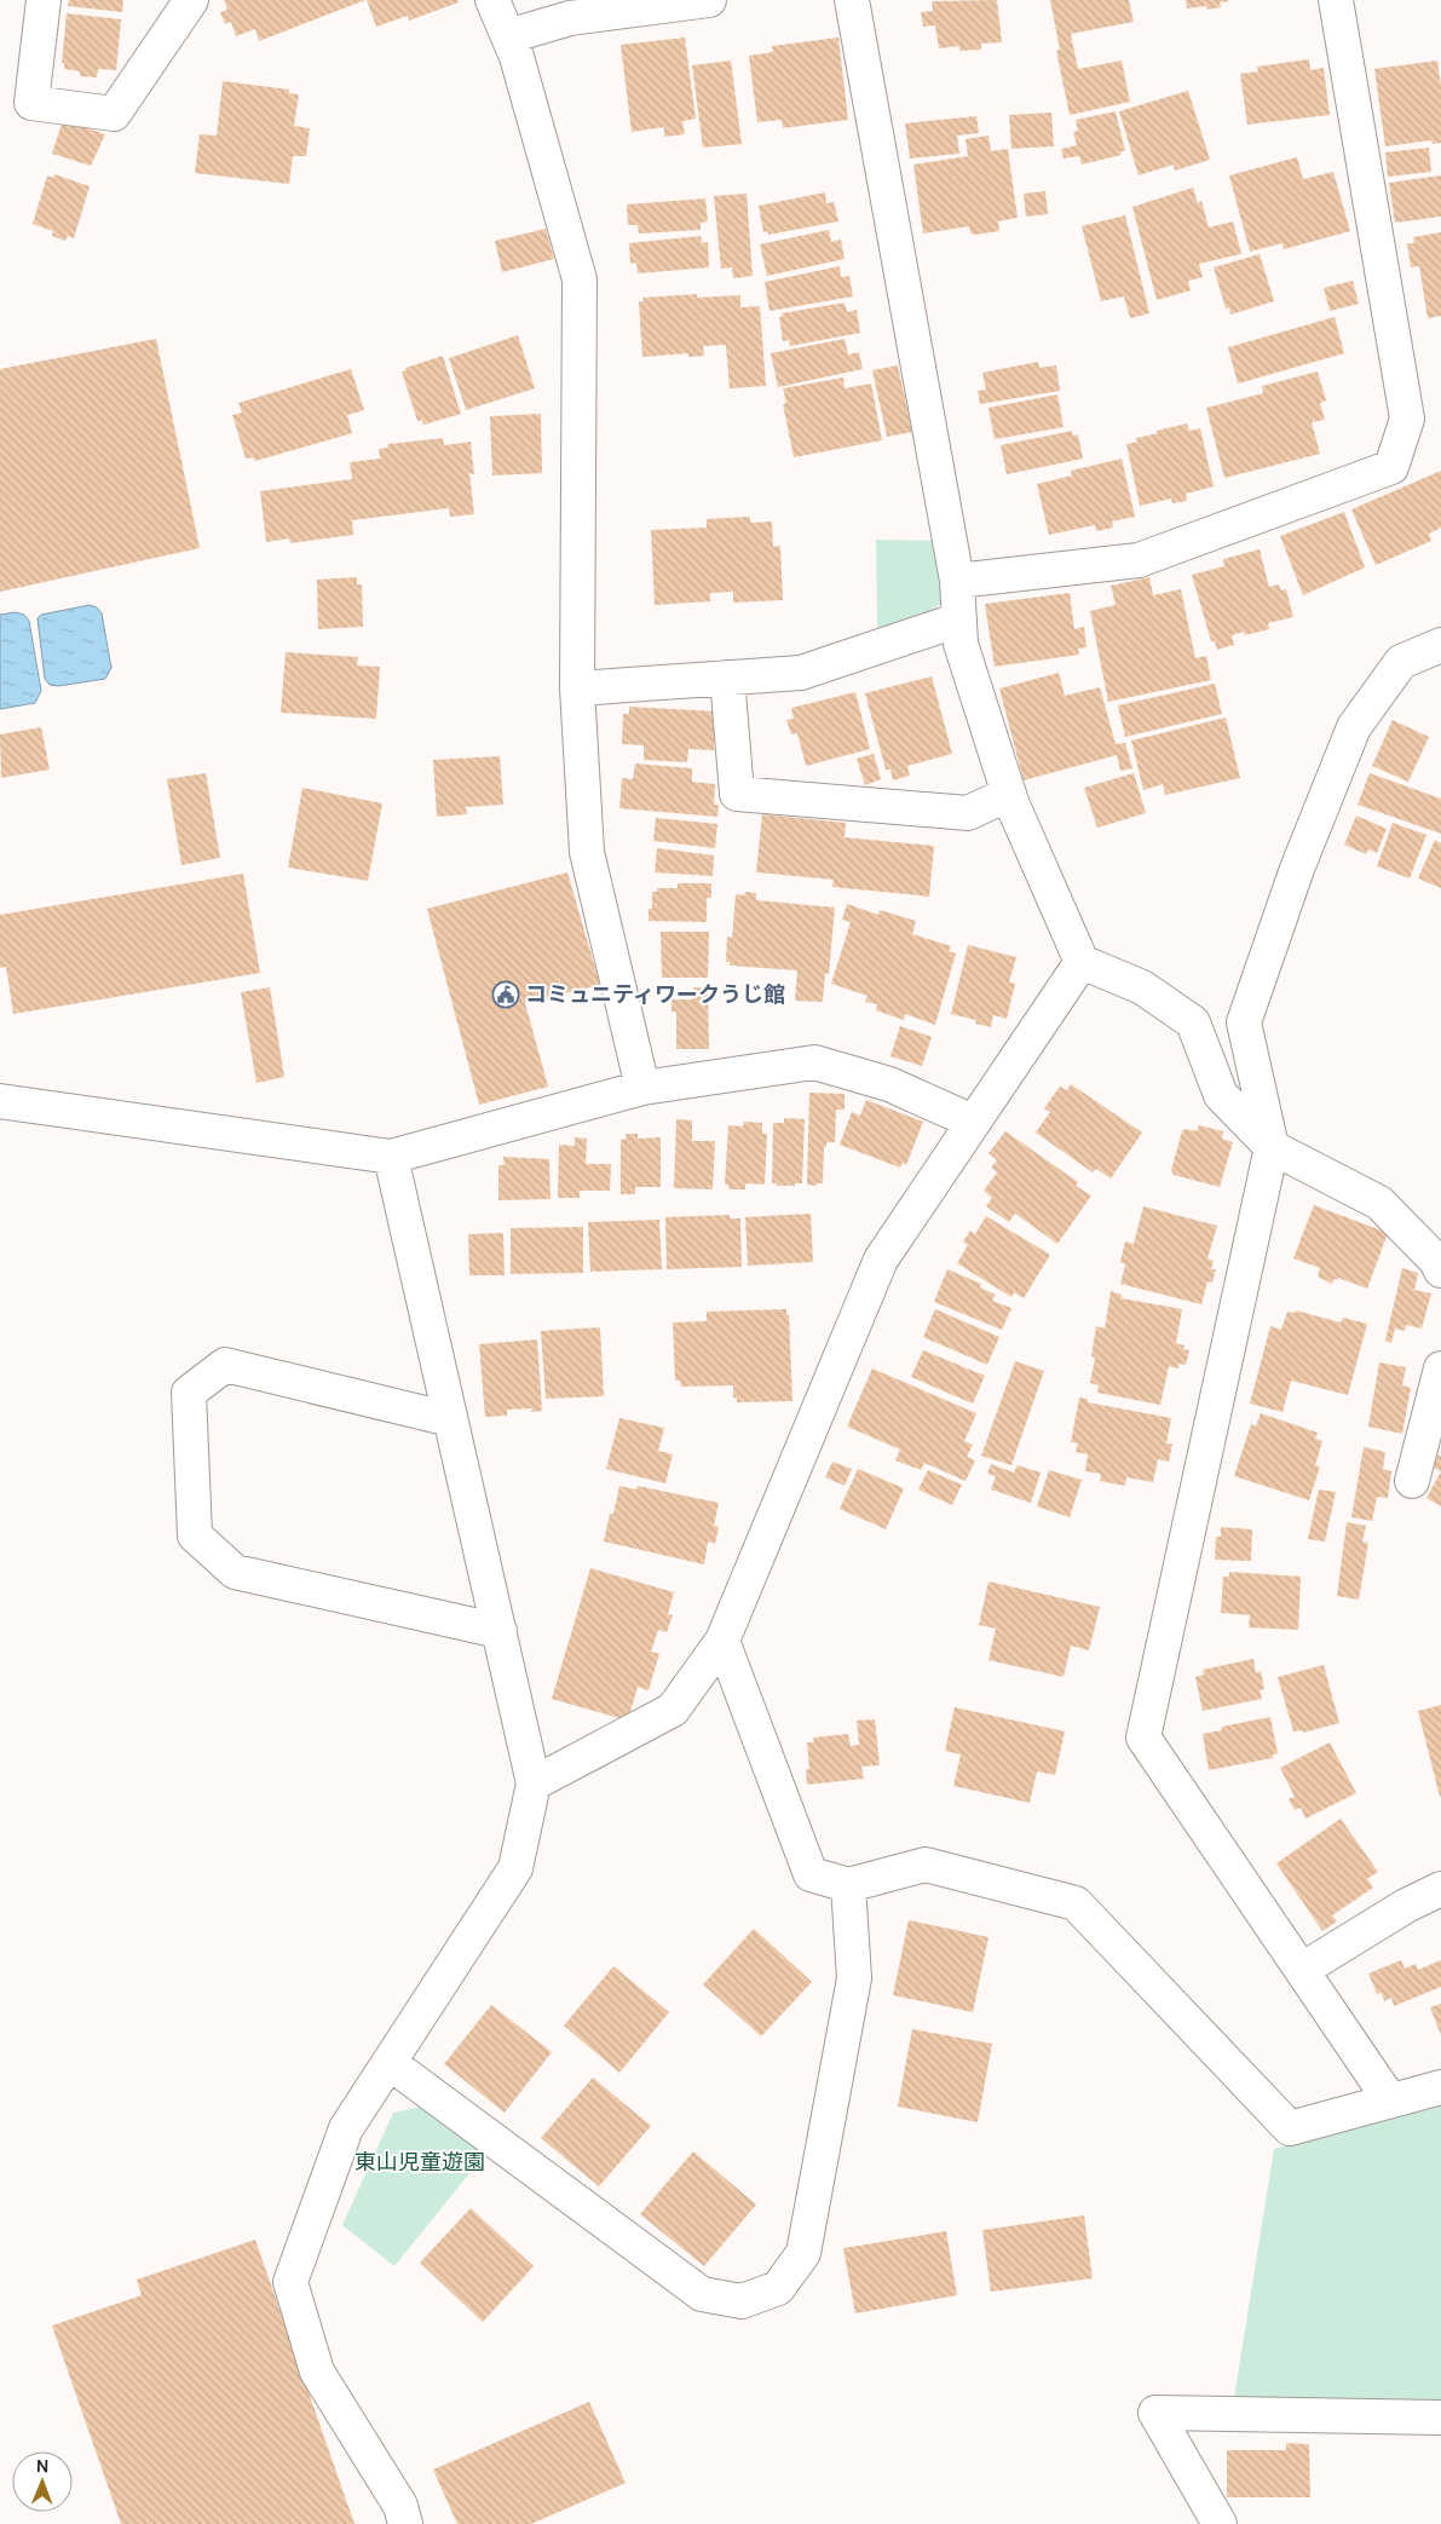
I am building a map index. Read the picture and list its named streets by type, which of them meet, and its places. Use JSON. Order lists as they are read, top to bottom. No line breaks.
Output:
{"parks":["東山児童遊園"],"places":{"public building":["コミュニティワークうじ館"]},"north":"top"}
